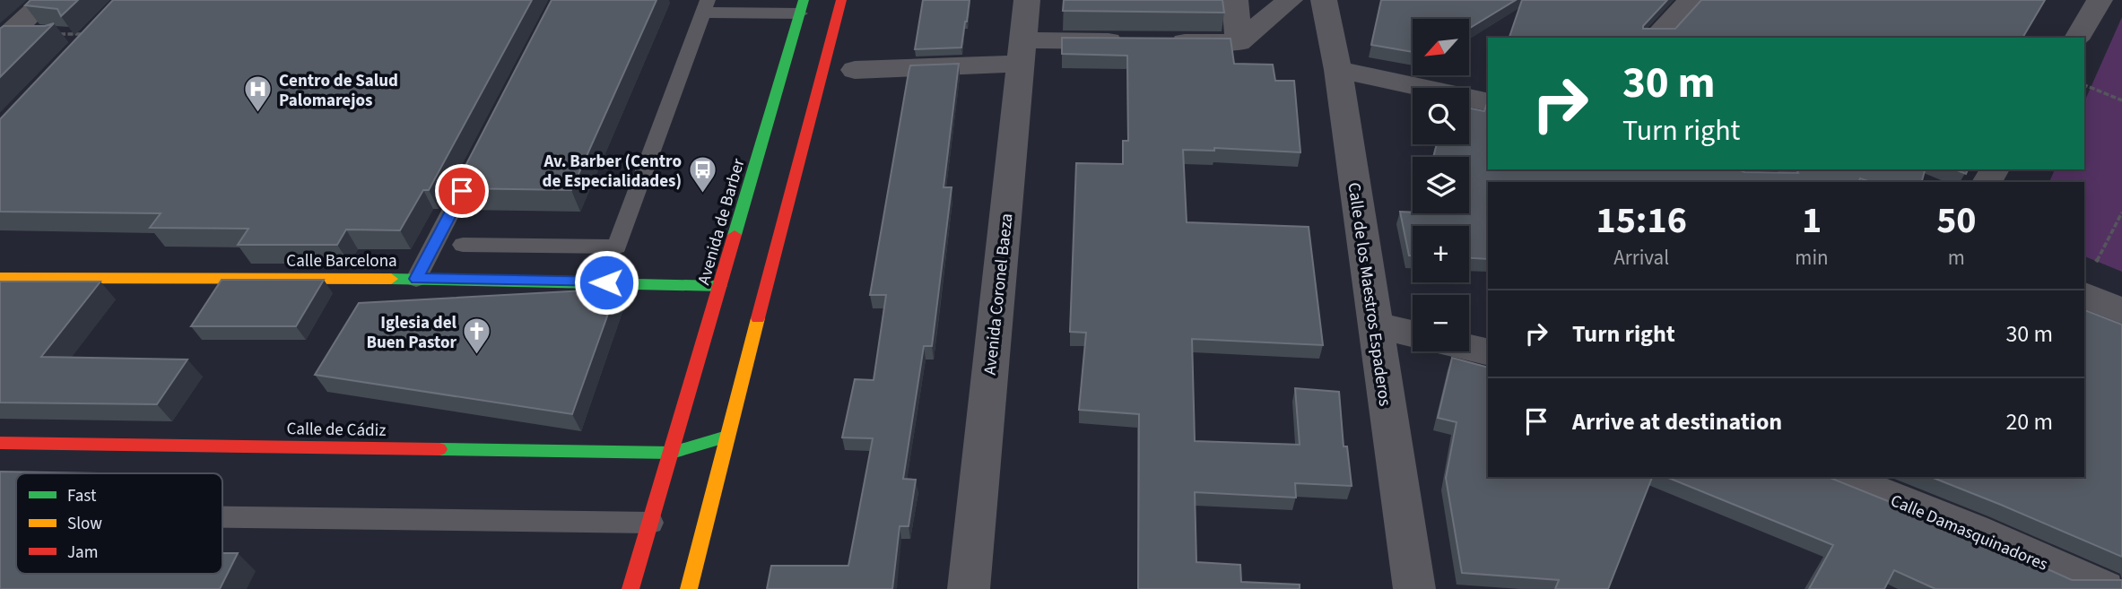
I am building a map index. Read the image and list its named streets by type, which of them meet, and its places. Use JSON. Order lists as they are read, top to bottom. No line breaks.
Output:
{"streets":{"main road":["Avenida de Barber","Calle Barcelona","Calle de Cádiz"],"street":["Avenida Coronel Baeza","Calle de los Maestros Espaderos","Calle Damasquinadores"]},"crossings":[["Avenida de Barber","Calle Barcelona"],["Avenida de Barber","Calle de Cádiz"]],"places":{"hospital":["Centro de Salud Palomarejos"],"bus stop":["Av. Barber (Centro de Especialidades)"],"church":["Iglesia del Buen Pastor"]},"legend":["Fast","Slow","Jam"],"north":"bottom left","page":{"map_buttons":["+","−"],"turn":["30 m","Turn right"],"eta":["15:16","Arrival","1","min","50","m"],"list":[{"name":"Turn right","value":"30 m"},{"name":"Arrive at destination","value":"20 m"}]}}
